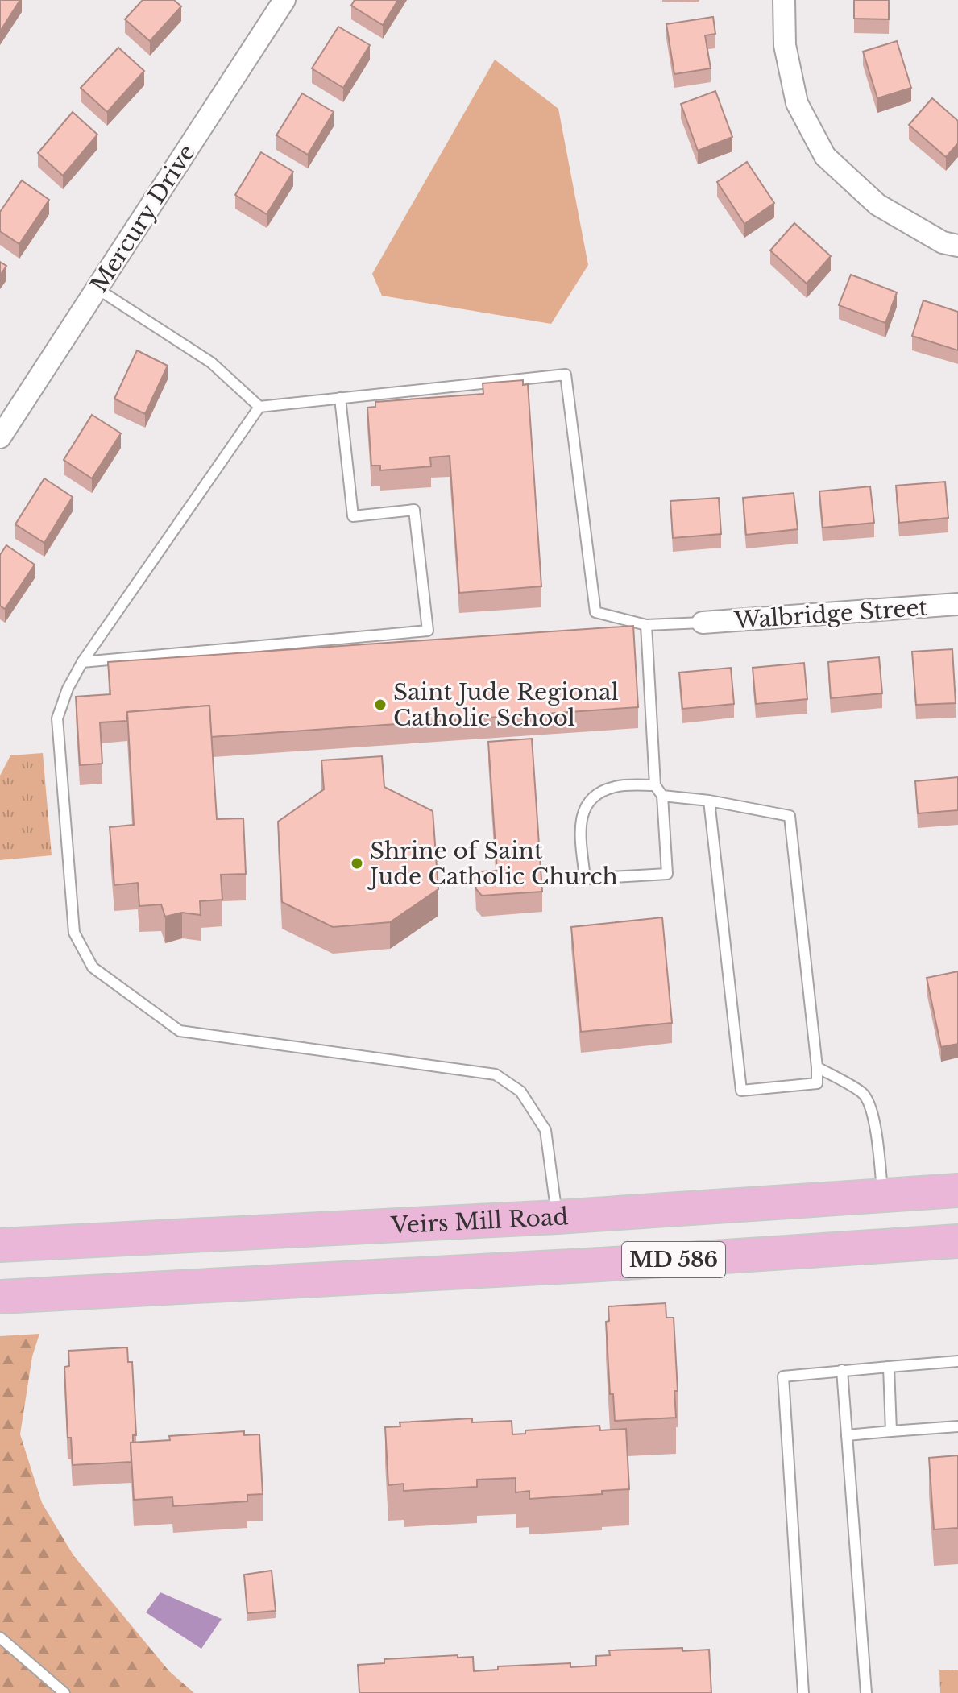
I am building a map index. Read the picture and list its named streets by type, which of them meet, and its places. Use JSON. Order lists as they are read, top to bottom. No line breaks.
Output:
{"streets":{"main road":["Veirs Mill Road","MD 586"],"street":["Mercury Drive","Walbridge Street"]},"places":["Saint Jude Regional Catholic School","Shrine of Saint Jude Catholic Church"]}
